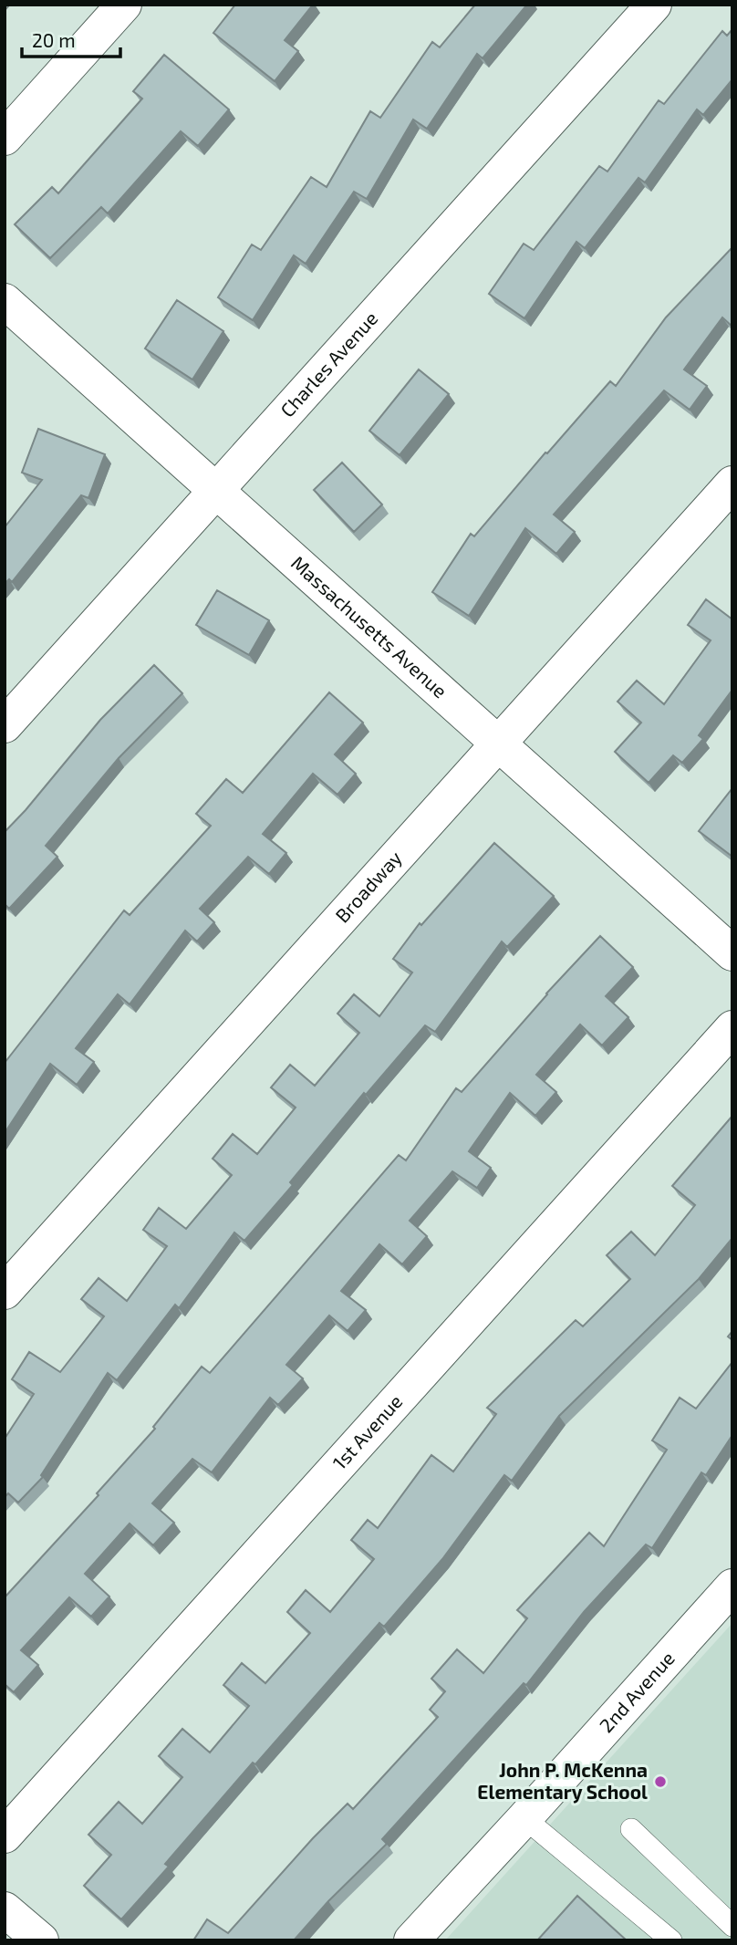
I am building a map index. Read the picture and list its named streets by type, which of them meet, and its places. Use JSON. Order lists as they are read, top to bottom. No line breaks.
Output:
{"streets":{"street":["Charles Avenue","Massachusetts Avenue","Broadway","1st Avenue","2nd Avenue"]},"crossings":[["Charles Avenue","Massachusetts Avenue"],["Massachusetts Avenue","Broadway"]],"places":["John P. McKenna Elementary School"],"scale_bar":"20 m"}
